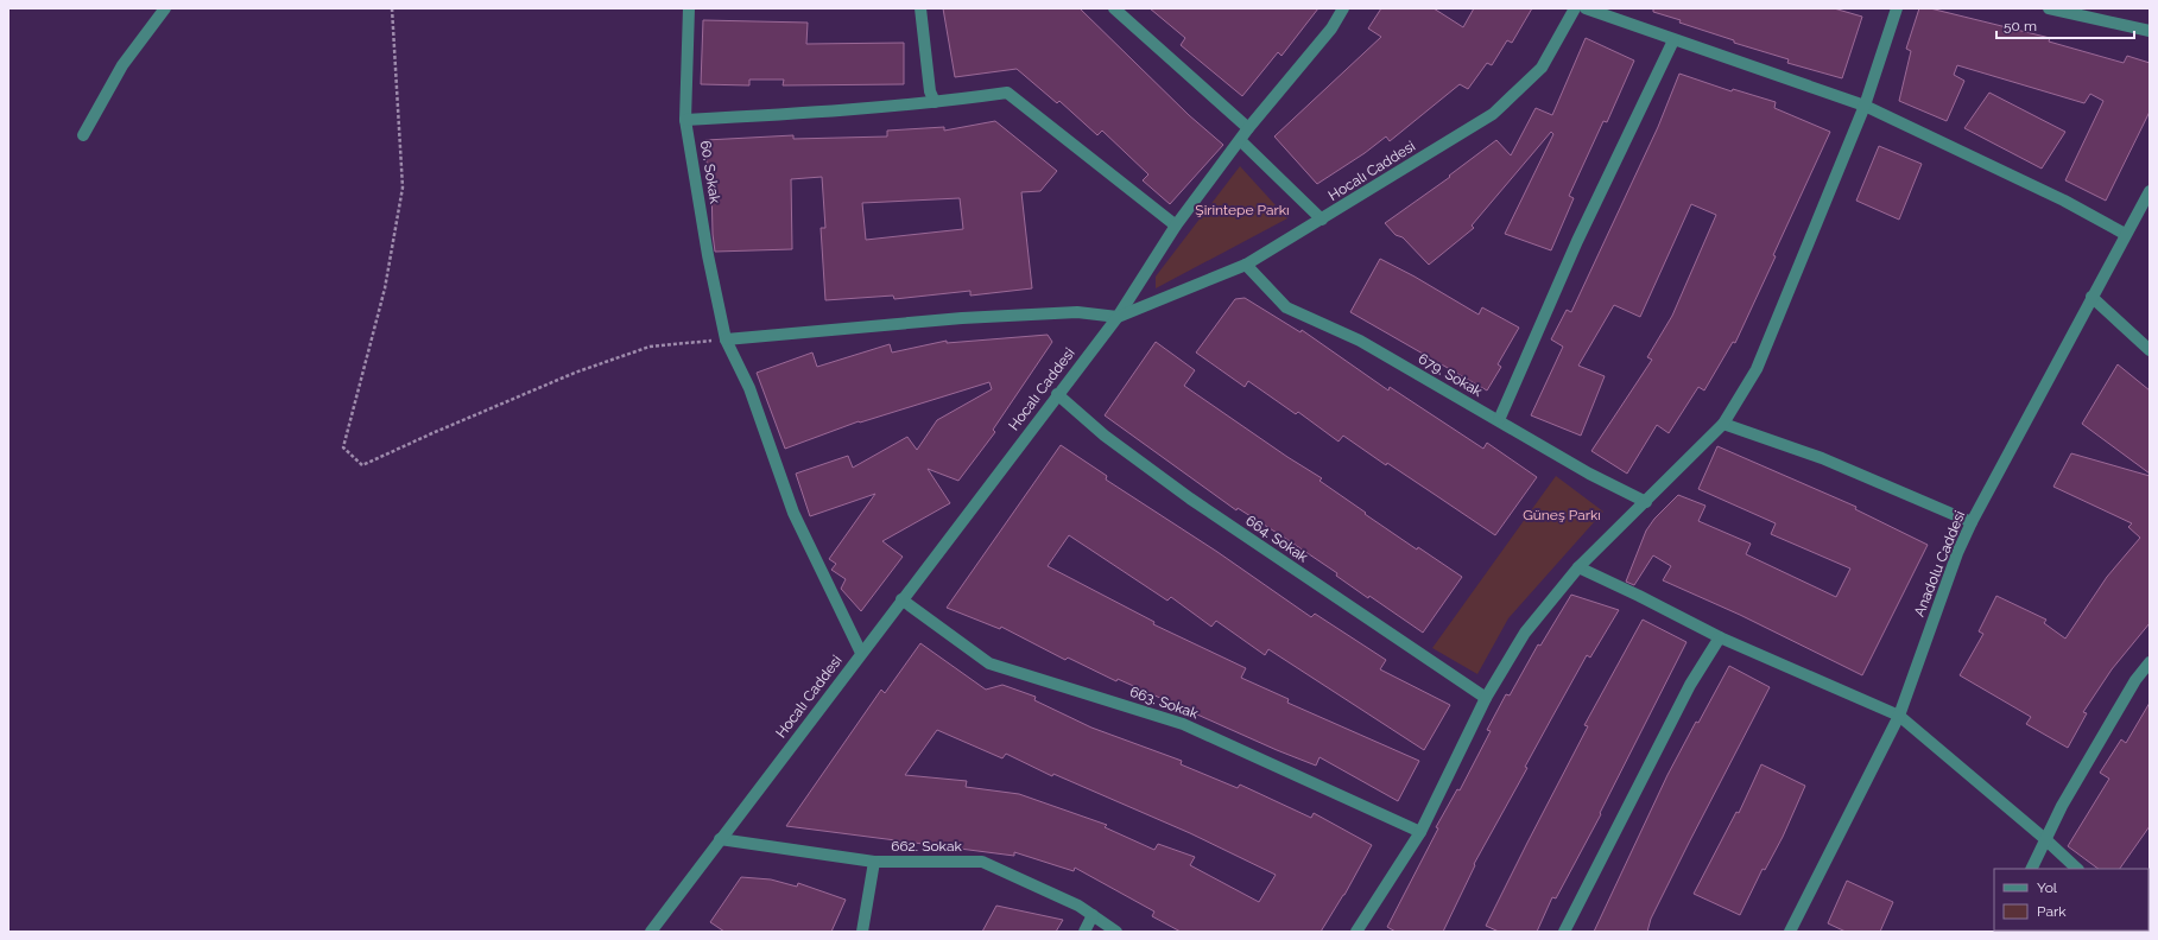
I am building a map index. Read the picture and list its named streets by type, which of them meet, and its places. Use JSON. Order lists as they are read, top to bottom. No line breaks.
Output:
{"streets":{"street":["Hocalı Caddesi","60. Sokak","679. Sokak","664. Sokak","Anadolu Caddesi","663. Sokak","662. Sokak"]},"crossings":[["Hocalı Caddesi","60. Sokak"],["Hocalı Caddesi","679. Sokak"],["Hocalı Caddesi","664. Sokak"],["Hocalı Caddesi","663. Sokak"],["Hocalı Caddesi","662. Sokak"]],"parks":["Şirintepe Parkı","Güneş Parkı"],"legend":["Yol","Park"],"scale_bar":"50 m"}
